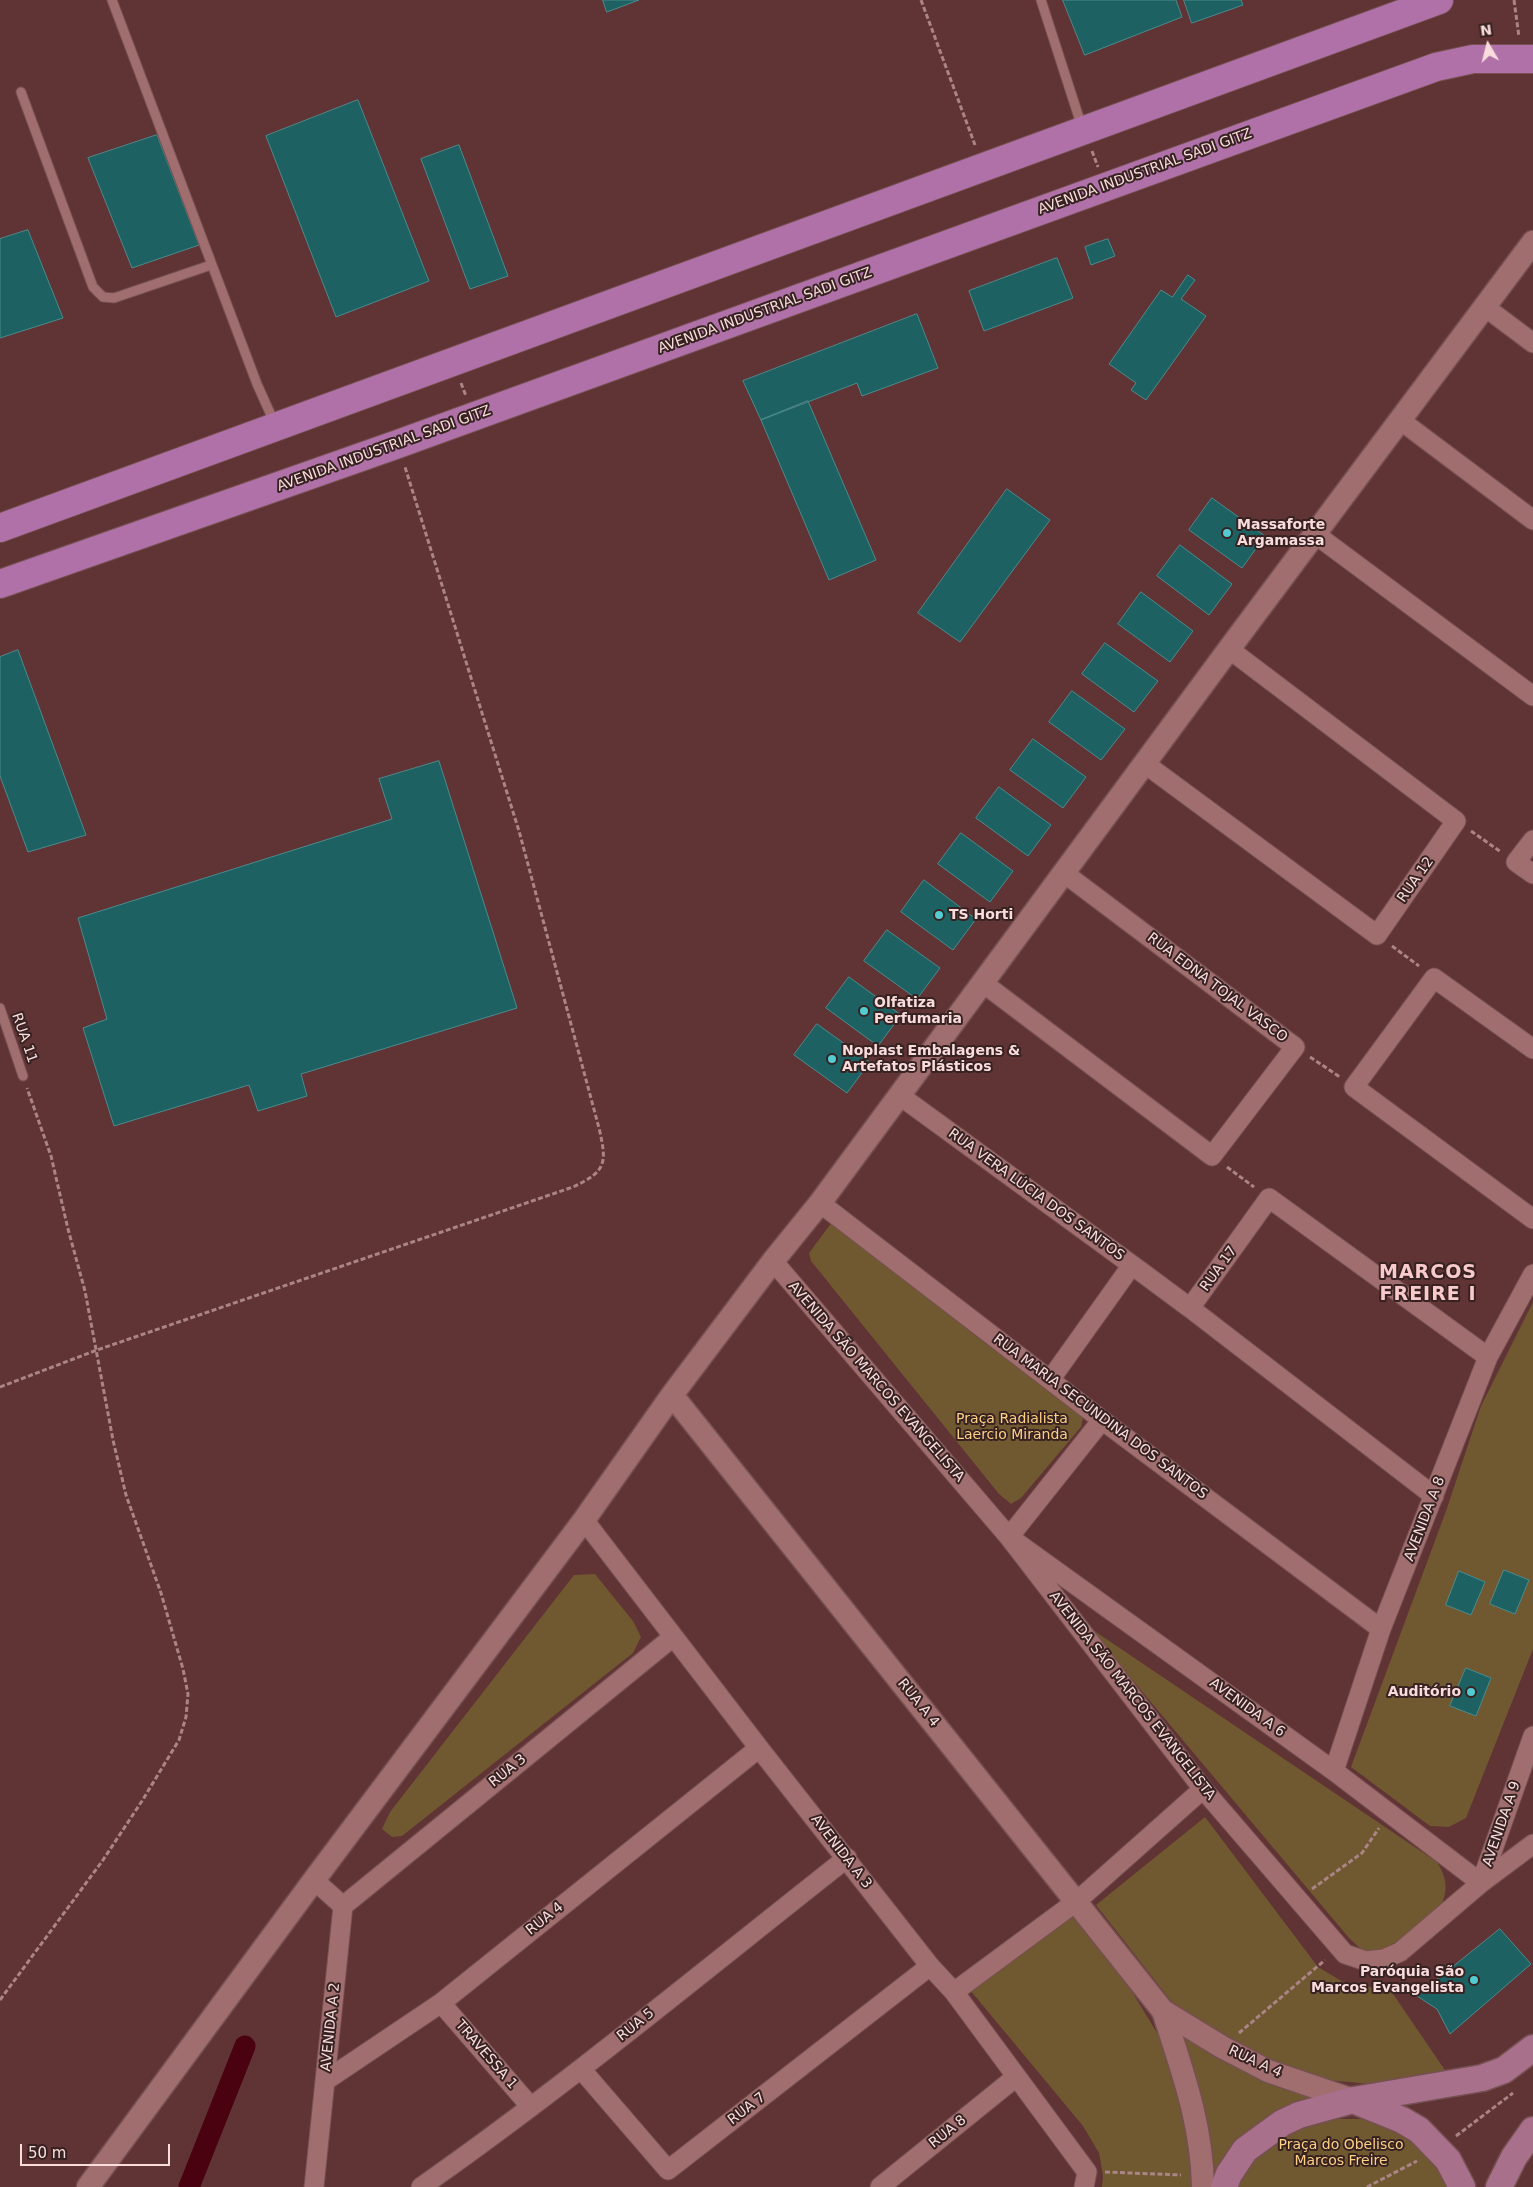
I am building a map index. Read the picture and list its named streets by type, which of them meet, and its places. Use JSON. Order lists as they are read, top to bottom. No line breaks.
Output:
{"streets":{"main road":["AVENIDA INDUSTRIAL SADI GITZ"],"street":["RUA 12","RUA EDNA TOJAL VASCO","RUA VERA LÚCIA DOS SANTOS","RUA 17","AVENIDA SÃO MARCOS EVANGELISTA","RUA MARIA SECUNDINA DOS SANTOS","AVENIDA A 8","RUA A 4","AVENIDA A 6","RUA 3","AVENIDA A 9","AVENIDA A 3","RUA 4","RUA 5","AVENIDA A 2","TRAVESSA 1","RUA 7","RUA 8"],"lane":["RUA 11"]},"crossings":[["RUA VERA LÚCIA DOS SANTOS","RUA MARIA SECUNDINA DOS SANTOS"],["AVENIDA SÃO MARCOS EVANGELISTA","AVENIDA A 6"],["AVENIDA SÃO MARCOS EVANGELISTA","AVENIDA A 9"],["RUA MARIA SECUNDINA DOS SANTOS","AVENIDA A 8"],["AVENIDA A 8","AVENIDA A 6"],["AVENIDA A 6","AVENIDA A 9"],["RUA 3","AVENIDA A 3"],["RUA 3","AVENIDA A 2"],["AVENIDA A 3","RUA 4"],["AVENIDA A 3","RUA 5"],["AVENIDA A 3","RUA 7"],["AVENIDA A 3","RUA 8"],["RUA 4","AVENIDA A 2"],["RUA 4","TRAVESSA 1"],["RUA 5","TRAVESSA 1"],["RUA 5","RUA 7"]],"districts":["MARCOS FREIRE I"],"parks":["Praça Radialista Laercio Miranda","Praça do Obelisco Marcos Freire"],"places":["Massaforte Argamassa","TS Horti","Olfatiza Perfumaria","Noplast Embalagens & Artefatos Plásticos","Auditório","Paróquia São Marcos Evangelista"],"scale_bar":"50 m","north":"top"}
